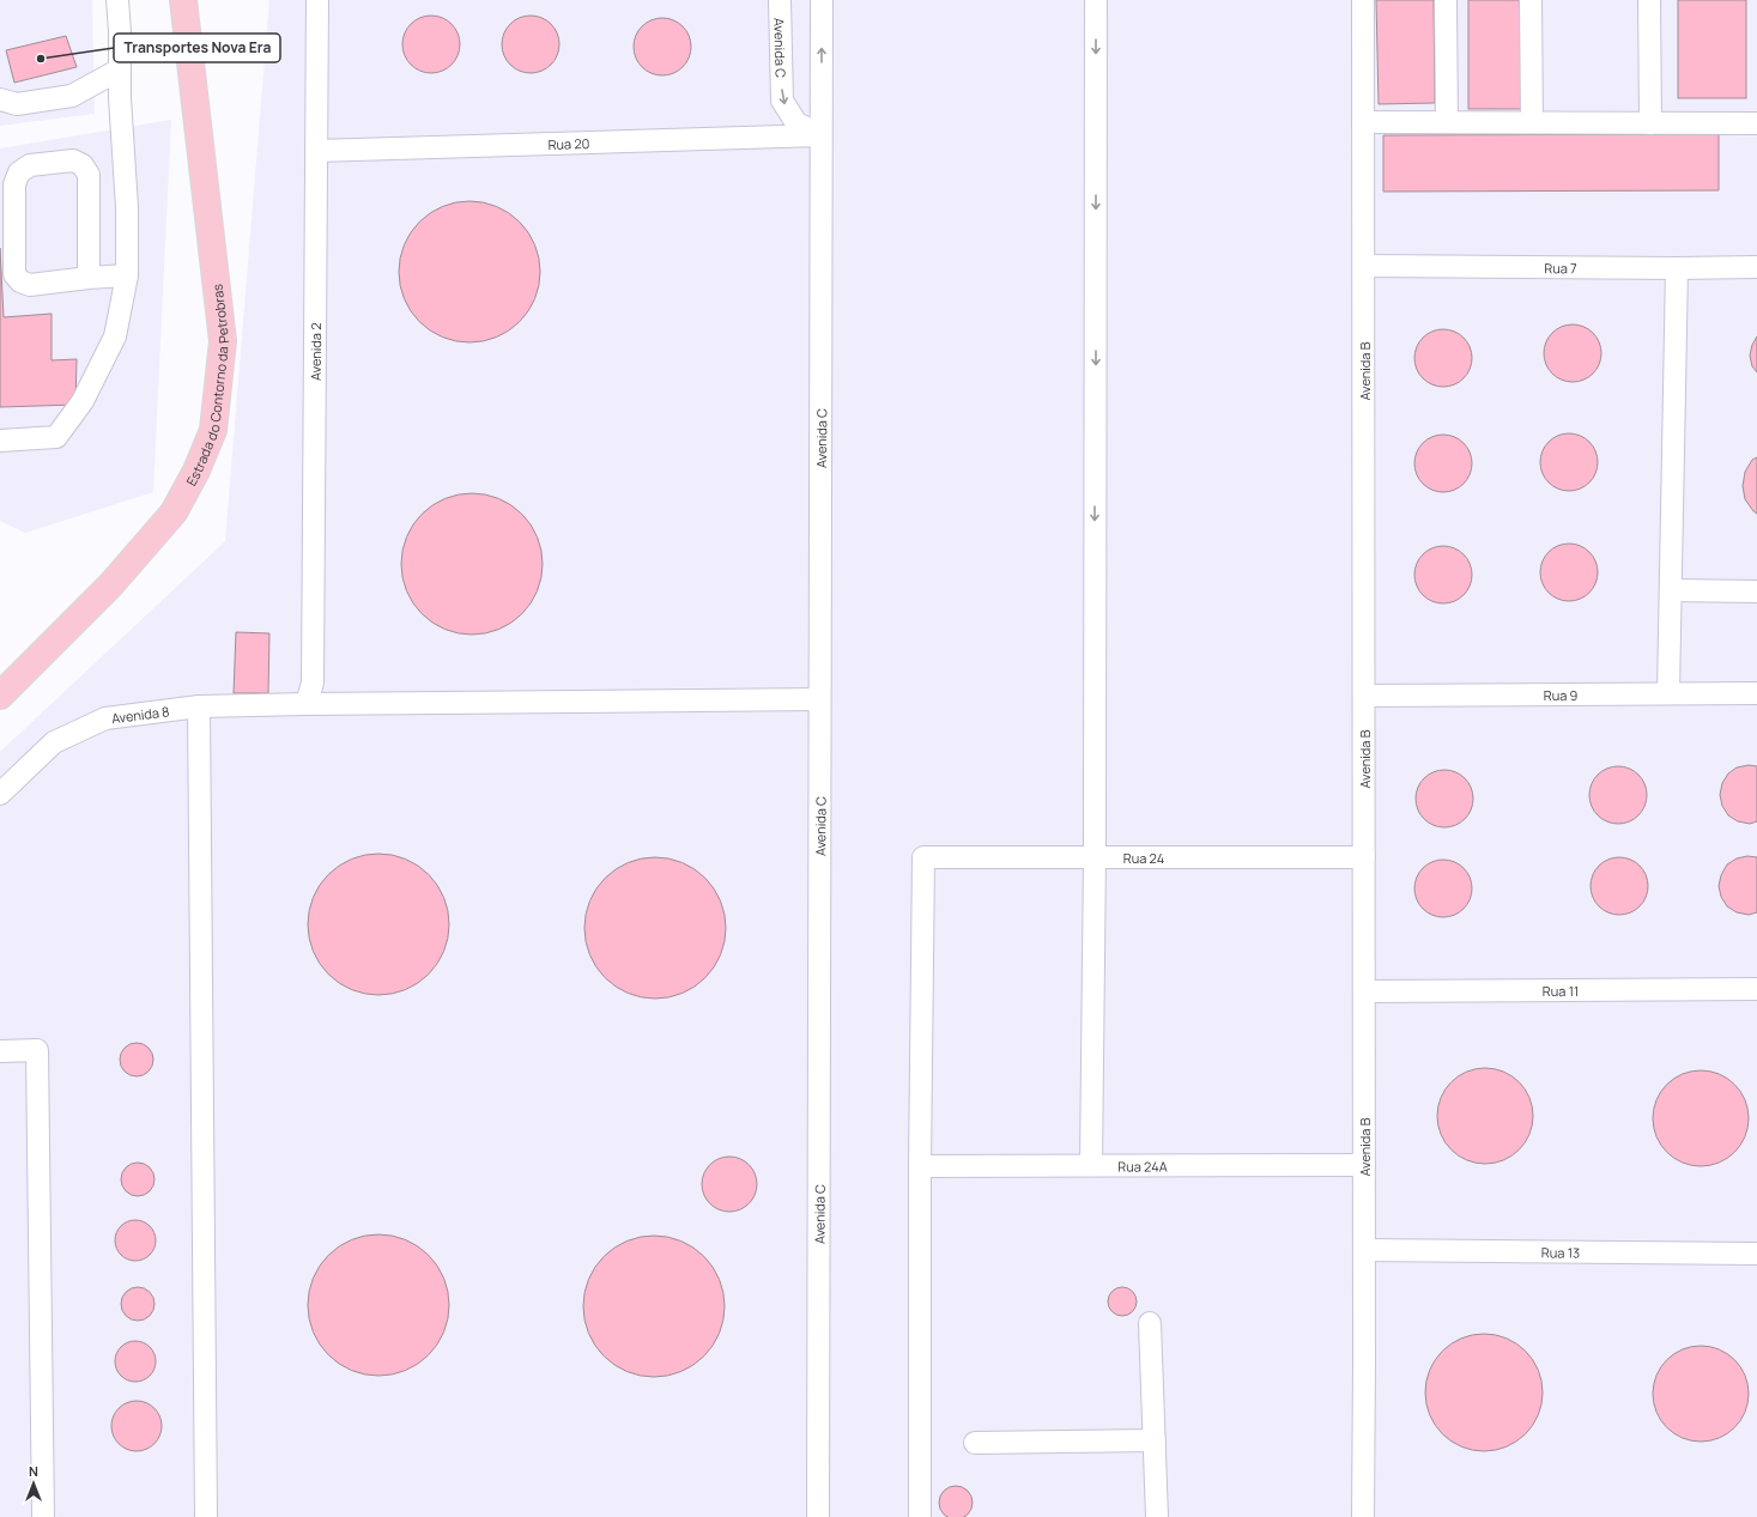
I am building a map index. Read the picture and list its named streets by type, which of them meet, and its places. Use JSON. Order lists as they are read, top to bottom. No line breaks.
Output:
{"streets":{"main road":["Estrada do Contorno da Petrobras"],"lane":["Avenida C","Rua 20","Rua 7","Avenida 2","Avenida B","Rua 9","Avenida 8","Rua 24","Rua 11","Rua 24A","Rua 13"]},"crossings":[["Avenida C","Rua 20"],["Avenida C","Avenida 8"],["Rua 20","Avenida 2"],["Rua 7","Avenida B"],["Avenida 2","Avenida 8"],["Avenida B","Rua 9"],["Avenida B","Rua 24"],["Avenida B","Rua 11"],["Avenida B","Rua 24A"],["Avenida B","Rua 13"],["Rua 24","Rua 24A"]],"places":["Transportes Nova Era"],"north":"top"}
